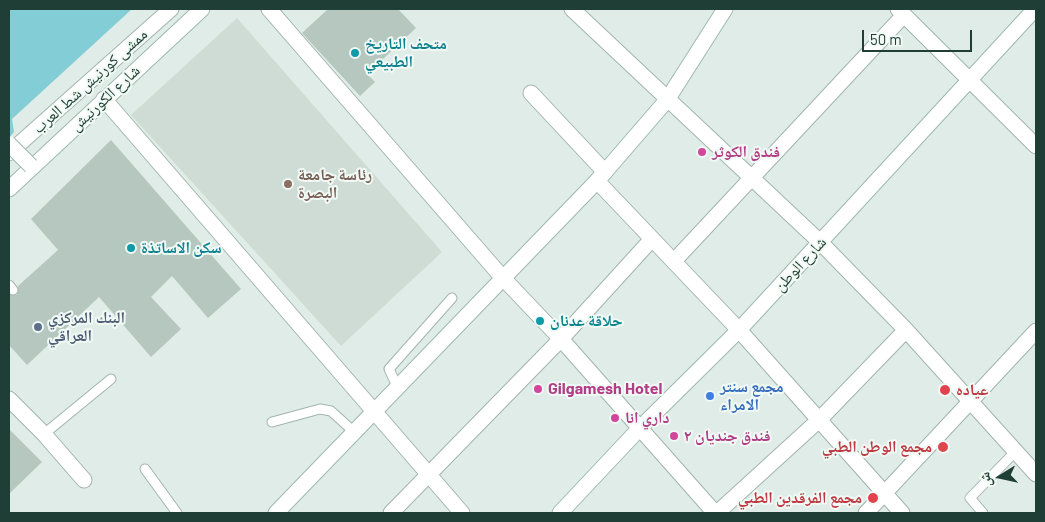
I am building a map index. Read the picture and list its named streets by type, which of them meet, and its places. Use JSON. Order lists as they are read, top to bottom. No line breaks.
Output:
{"streets":{"street":["ممشى كورنيش شط العرب","شارع الكورنيش","شارع الوطن"]},"places":["متحف التاريخ الطبيعي","فندق الكوثر","رئاسة جامعة البصرة","سكن الاساتذة","حلاقة عدنان","البنك المركزي العراقي","Gilgamesh Hotel","عياده","مجمع سنتر الامراء","داري انا","فندق جنديان ٢","مجمع الوطن الطبي","مجمع الفرقدين الطبي"],"scale_bar":"50 m","north":"left"}
